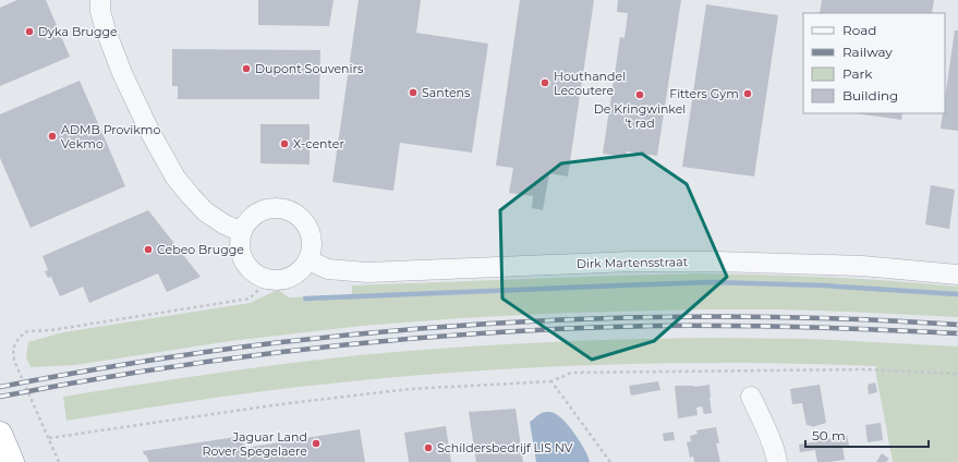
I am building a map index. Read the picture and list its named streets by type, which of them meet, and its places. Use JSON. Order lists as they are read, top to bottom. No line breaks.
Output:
{"streets":{"street":["Dirk Martensstraat"]},"places":["Dyka Brugge","Dupont Souvenirs","Houthandel Lecoutere","Santens","Fitters Gym","De Kringwinkel 't rad","ADMB Provikmo Vekmo","X-center","Cebeo Brugge","Jaguar Land Rover Spegelaere","Schildersbedrijf LIS NV"],"legend":["Road","Railway","Park","Building"],"scale_bar":"50 m"}
